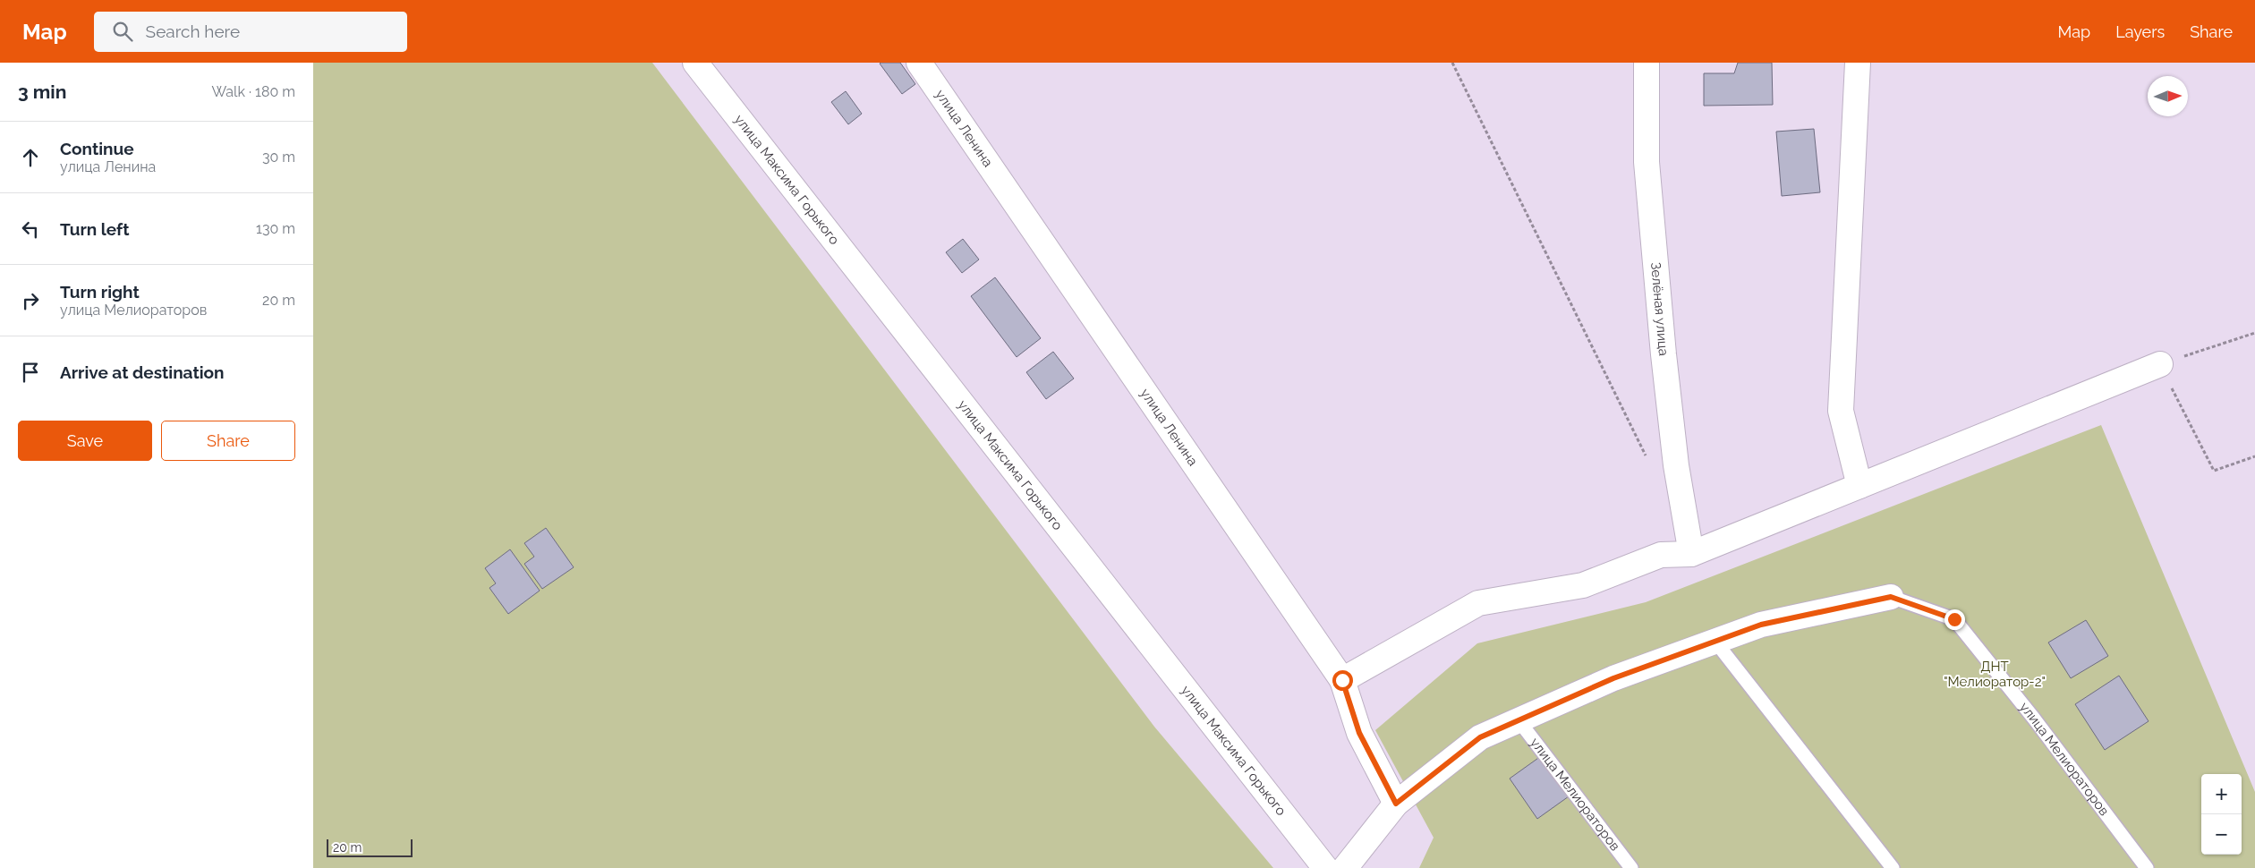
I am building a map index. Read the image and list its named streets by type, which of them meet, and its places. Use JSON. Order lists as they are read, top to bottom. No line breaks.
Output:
{"streets":{"street":["улица Ленина","улица Максима Горького","Зелёная улица"],"lane":["улица Мелиораторов"]},"parks":["ДНТ \"Мелиоратор-2\""],"scale_bar":"20 m","north":"right","page":{"header":"Map","search":"Search here","nav":["Map","Layers","Share"],"heading":["3 min","Walk · 180 m"],"list":[["Continue","улица Ленина","30 m"],["Turn left","130 m"],["Turn right","улица Мелиораторов","20 m"],"Arrive at destination"],"buttons":["Save","Share"],"map_buttons":["+","−"],"scale":"20 m"}}
